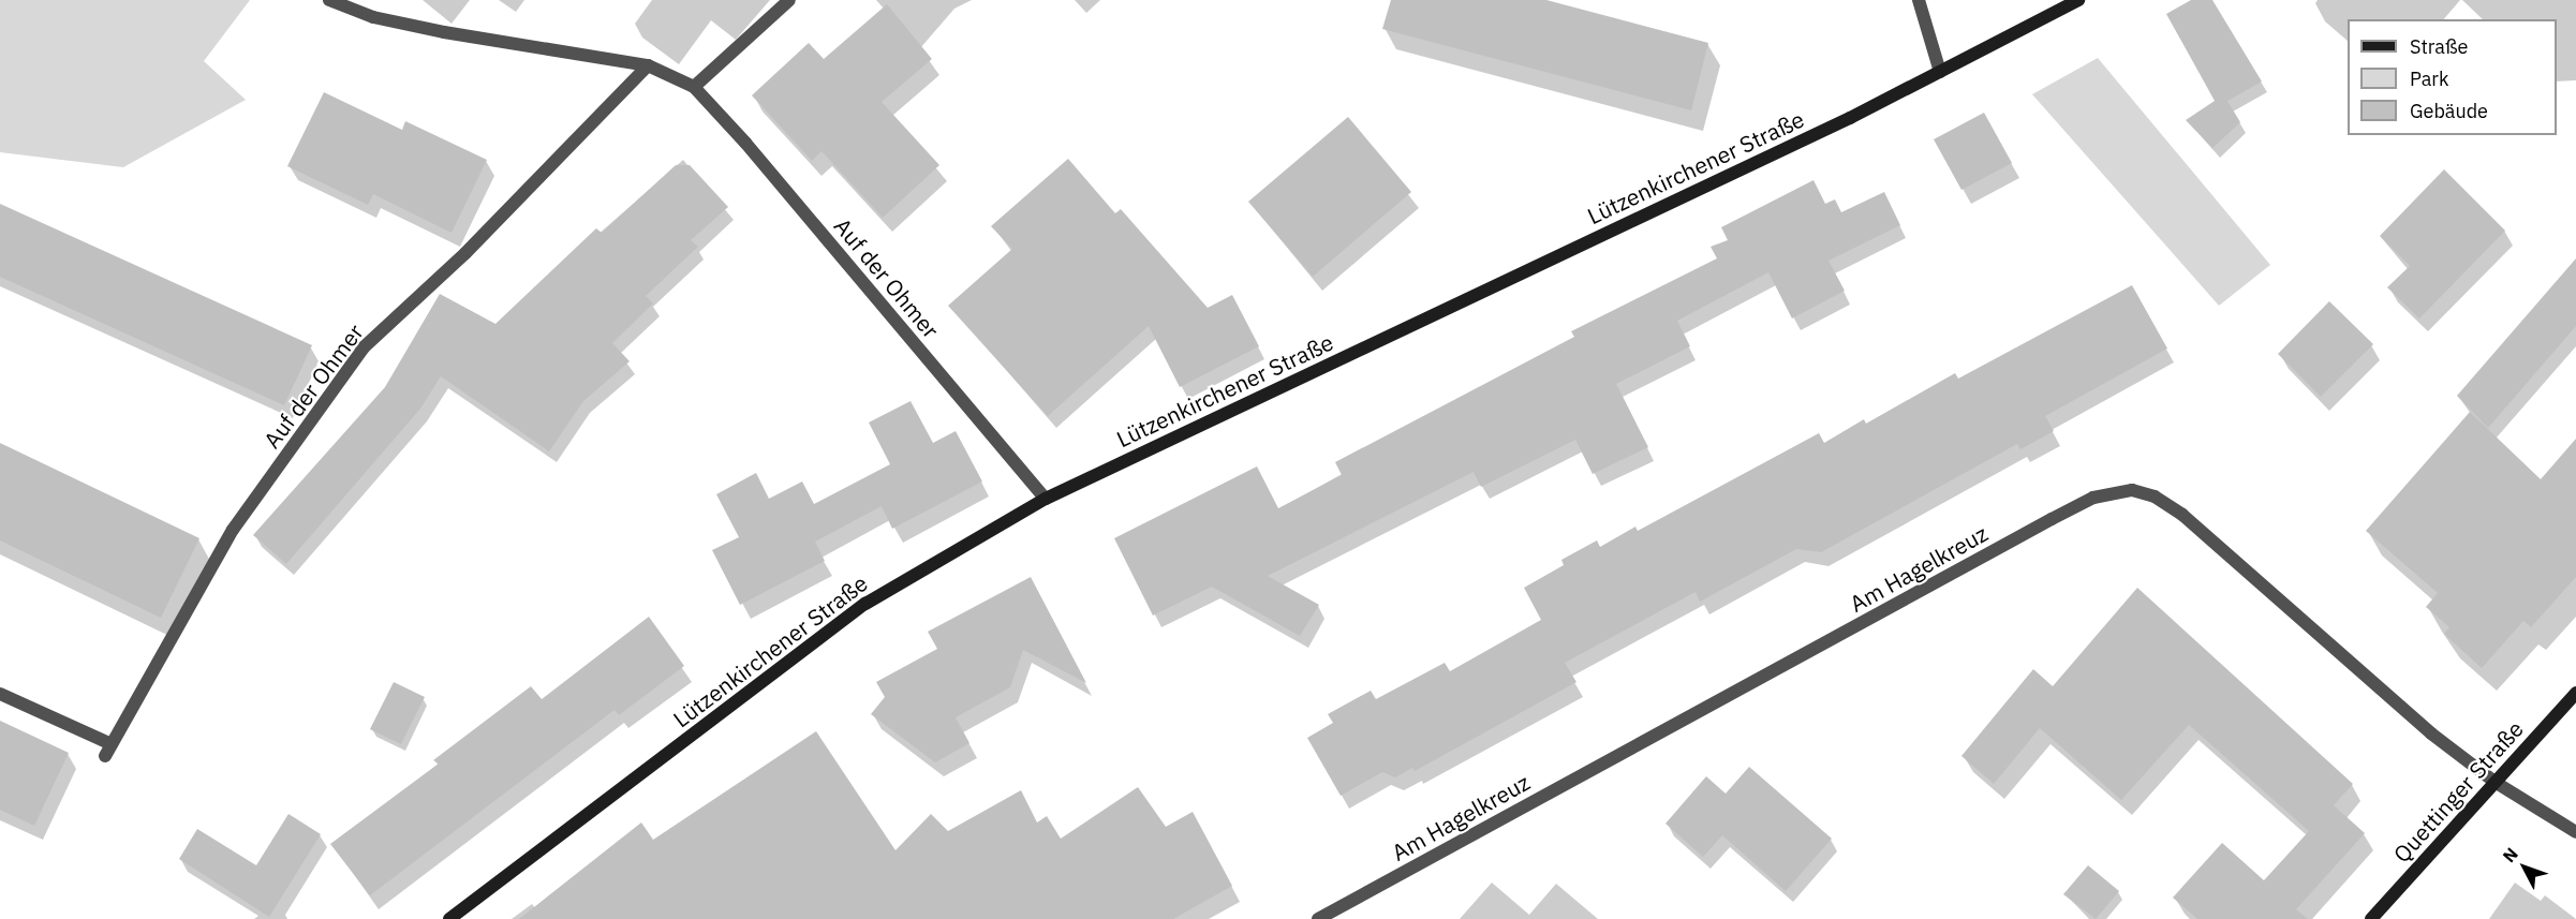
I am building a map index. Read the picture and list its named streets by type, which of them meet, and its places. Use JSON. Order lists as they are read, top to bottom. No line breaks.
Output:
{"streets":{"main road":["Lützenkirchener Straße","Quettinger Straße"],"street":["Auf der Ohmer","Am Hagelkreuz"]},"crossings":[["Lützenkirchener Straße","Auf der Ohmer"],["Am Hagelkreuz","Quettinger Straße"]],"legend":["Straße","Park","Gebäude"],"north":"top left"}
